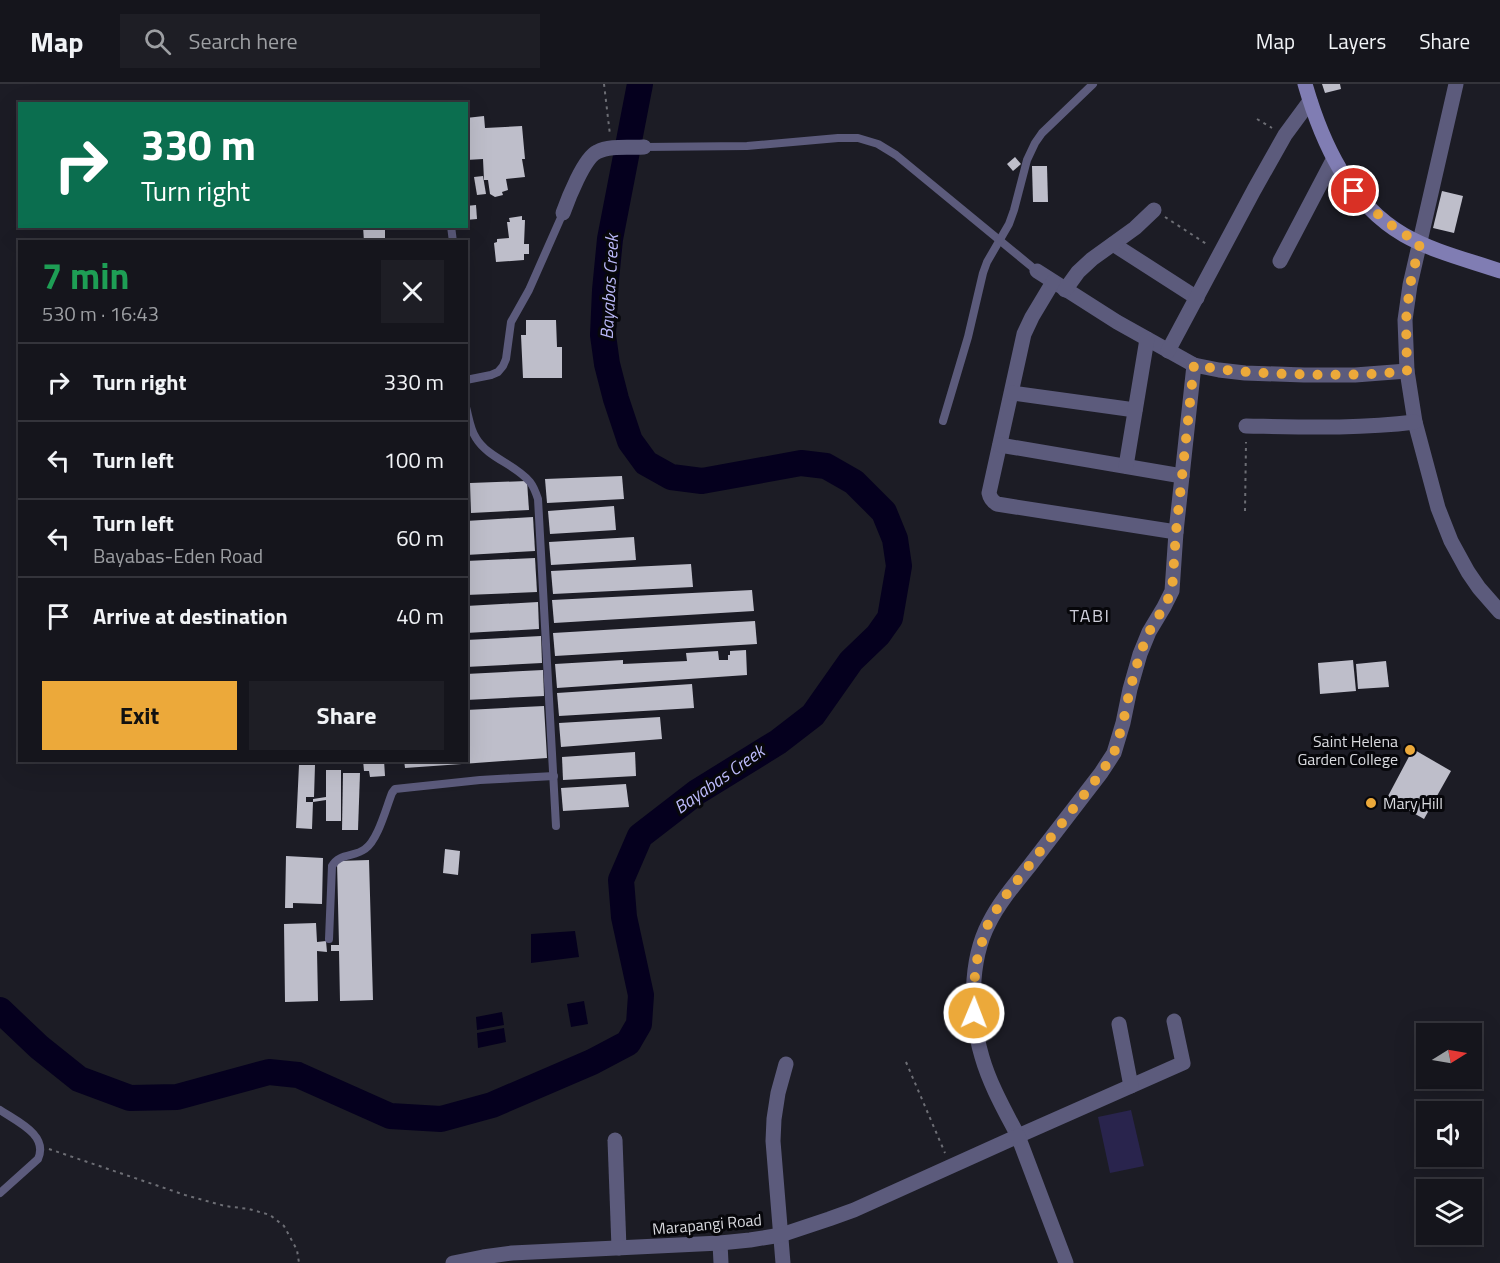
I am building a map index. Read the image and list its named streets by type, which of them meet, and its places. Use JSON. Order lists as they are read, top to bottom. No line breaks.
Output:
{"streets":{"street":["Marapangi Road"]},"districts":["TABI"],"water":["Bayabas Creek"],"places":["Saint Helena Garden College","Mary Hill"],"north":"right","page":{"header":"Map","search":"Search here","nav":["Map","Layers","Share"],"turn":["330 m","Turn right"],"heading":["7 min","530 m · 16:43"],"list":[{"name":"Turn right","value":"330 m"},{"name":"Turn left","value":"100 m"},{"name":"Turn left","note":"Bayabas-Eden Road","value":"60 m"},{"name":"Arrive at destination","value":"40 m"}],"buttons":["Exit","Share"]}}
